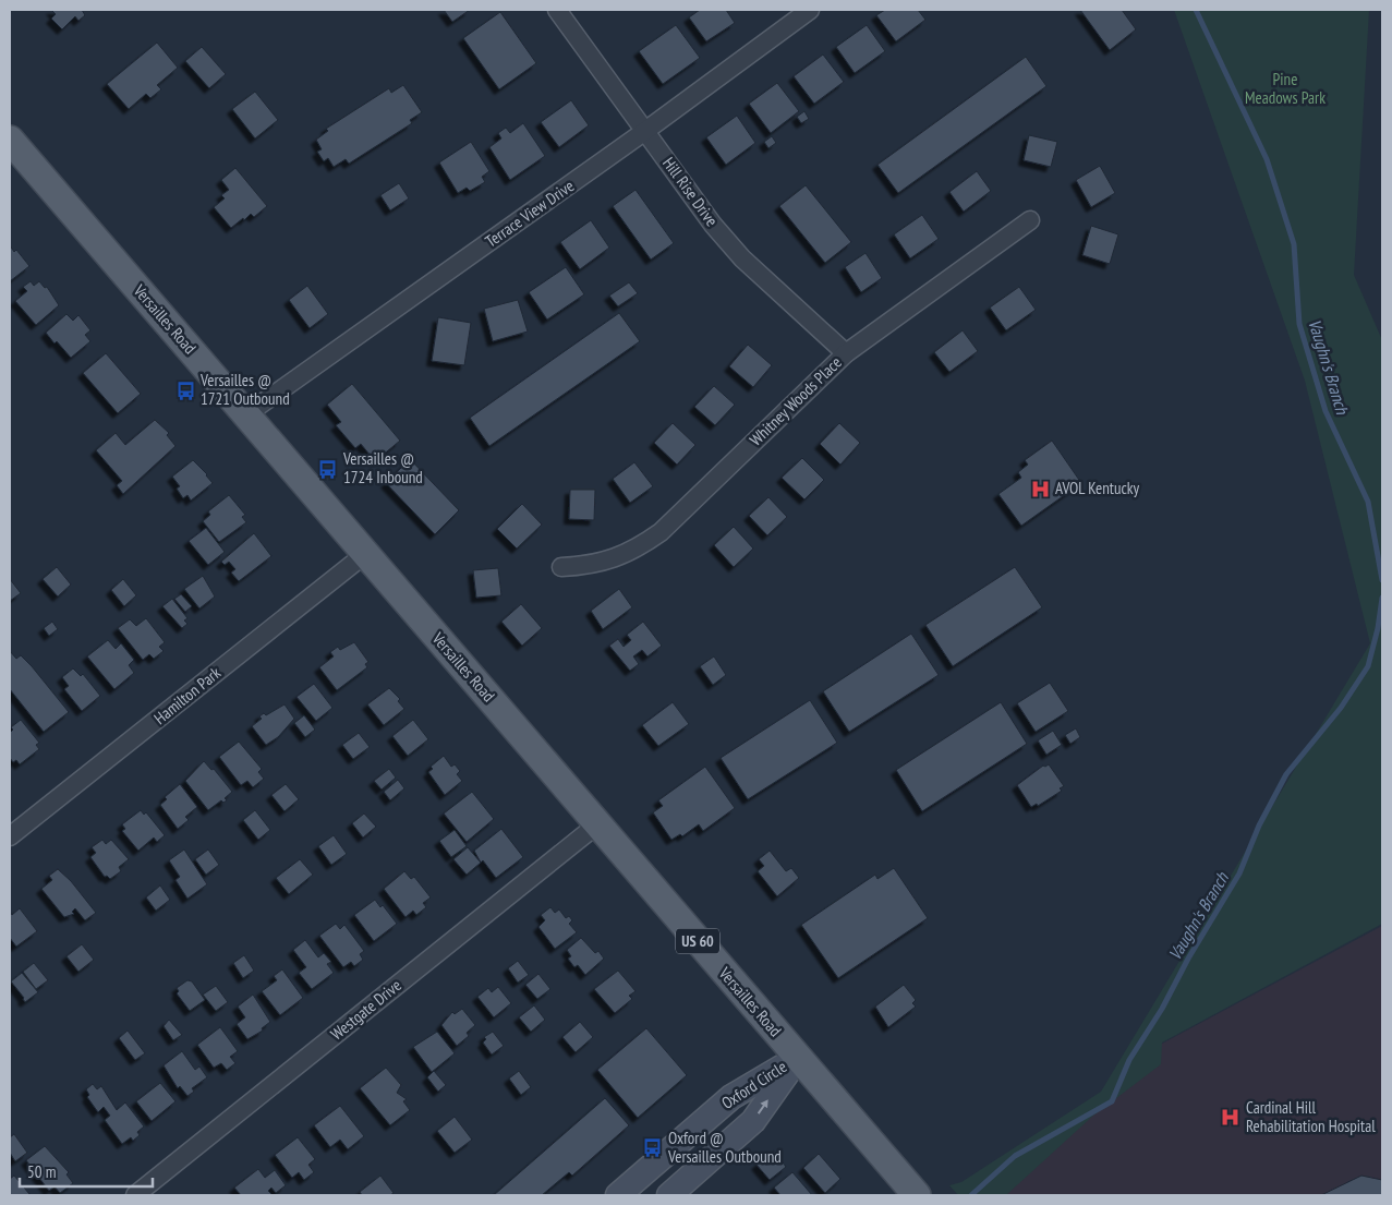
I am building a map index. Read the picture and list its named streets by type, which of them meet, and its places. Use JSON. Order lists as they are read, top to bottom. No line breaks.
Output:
{"streets":{"main road":["Versailles Road","US 60"],"street":["Hill Rise Drive","Terrace View Drive","Whitney Woods Place","Hamilton Park","Westgate Drive","Oxford Circle"]},"crossings":[["Hill Rise Drive","Terrace View Drive"],["Hill Rise Drive","Whitney Woods Place"],["Terrace View Drive","Versailles Road"],["Versailles Road","Hamilton Park"],["Versailles Road","Westgate Drive"],["Versailles Road","Oxford Circle"]],"water":["Vaughn's Branch"],"parks":["Pine Meadows Park"],"places":{"bus stop":["Versailles @ 1721 Outbound","Versailles @ 1724 Inbound","Oxford @ Versailles Outbound"],"hospital":["AVOL Kentucky","Cardinal Hill Rehabilitation Hospital"]},"scale_bar":"50 m"}
